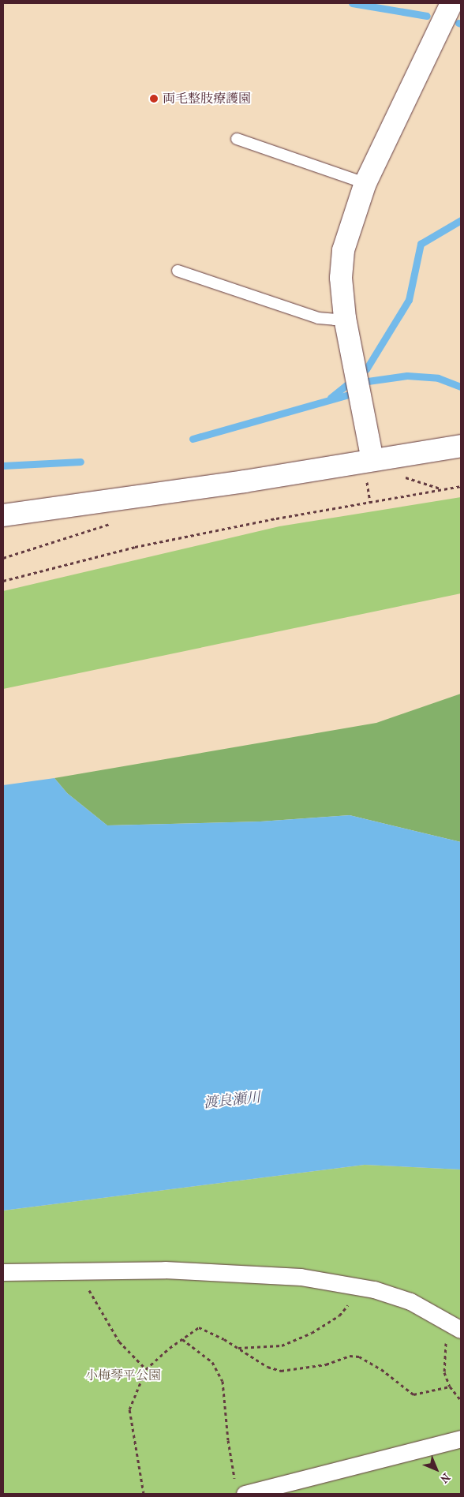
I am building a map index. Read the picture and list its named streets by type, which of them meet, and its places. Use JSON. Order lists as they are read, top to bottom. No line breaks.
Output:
{"water":["渡良瀬川"],"parks":["小梅琴平公園"],"places":["両毛整肢療護園"],"north":"bottom right"}
